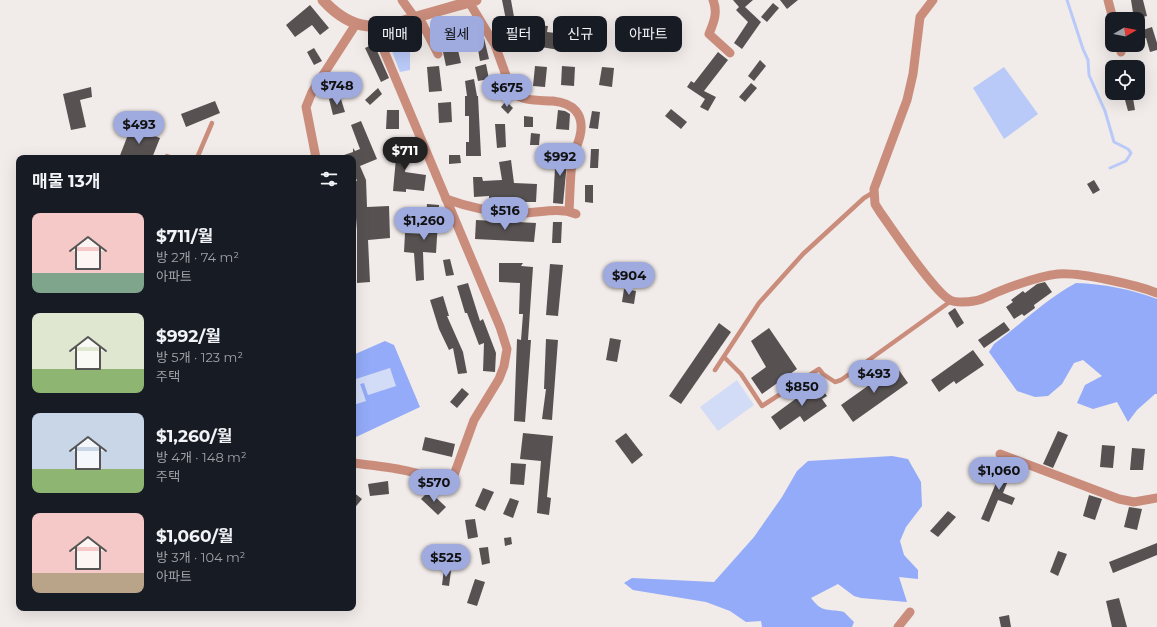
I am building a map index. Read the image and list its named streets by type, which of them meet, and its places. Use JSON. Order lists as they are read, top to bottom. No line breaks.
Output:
{"north":"right","page":{"chip":["매매","월세","필터","신규","아파트"],"price":["$748","$675","$493","$711","$992","$516","$1,260","$904","$493","$850","$1,060","$570","$525"],"heading":"매물 13개","list":[{"name":"$711/월","note":"방 2개 · 74 m² · 아파트"},{"name":"$992/월","note":"방 5개 · 123 m² · 주택"},{"name":"$1,260/월","note":"방 4개 · 148 m² · 주택"},{"name":"$1,060/월","note":"방 3개 · 104 m² · 아파트"}]}}
